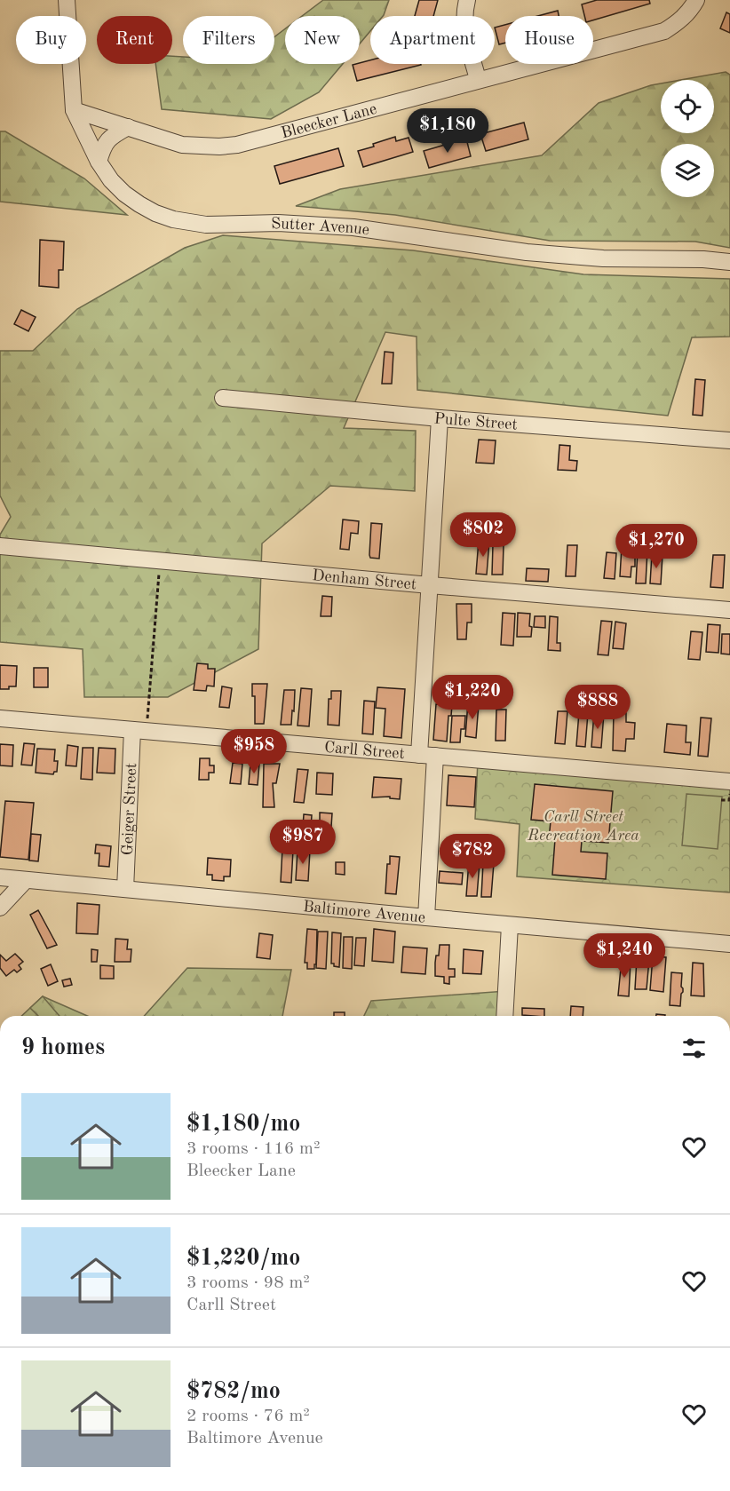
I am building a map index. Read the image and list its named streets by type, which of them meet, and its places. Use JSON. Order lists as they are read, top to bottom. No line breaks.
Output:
{"streets":{"street":["Bleecker Lane","Sutter Avenue","Pulte Street","Denham Street","Carll Street","Geiger Street","Baltimore Avenue"]},"crossings":[["Bleecker Lane","Sutter Avenue"],["Carll Street","Geiger Street"],["Geiger Street","Baltimore Avenue"]],"parks":["Carll Street Recreation Area"],"page":{"chip":["Buy","Rent","Filters","New","Apartment","House"],"price":["$1,180","$802","$1,270","$1,220","$888","$958","$987","$782","$1,240"],"heading":"9 homes","list":[{"name":"$1,180/mo","note":"3 rooms · 116 m² · Bleecker Lane"},{"name":"$1,220/mo","note":"3 rooms · 98 m² · Carll Street"},{"name":"$782/mo","note":"2 rooms · 76 m² · Baltimore Avenue"}]}}
